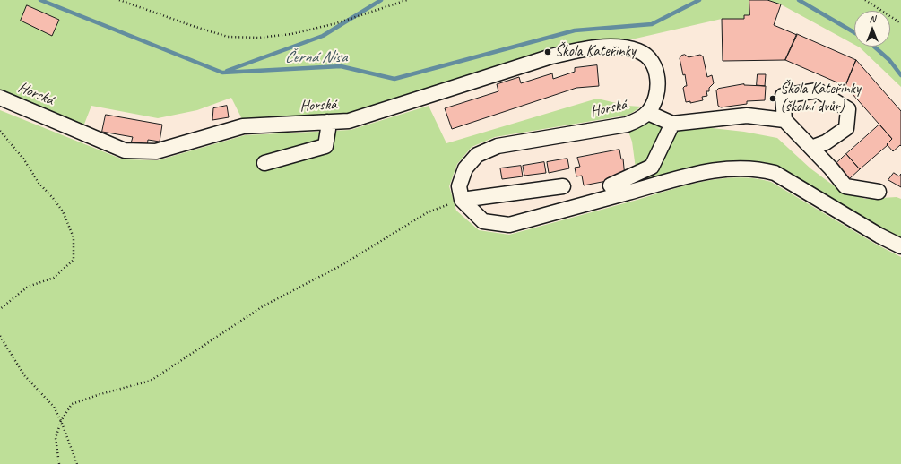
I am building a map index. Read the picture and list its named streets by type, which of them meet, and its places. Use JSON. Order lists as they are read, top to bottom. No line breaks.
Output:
{"streets":{"street":["Horská"]},"water":["Černá Nisa"],"places":["Škola Kateřinky","Škola Kateřinky (školní dvůr)"],"north":"top"}
